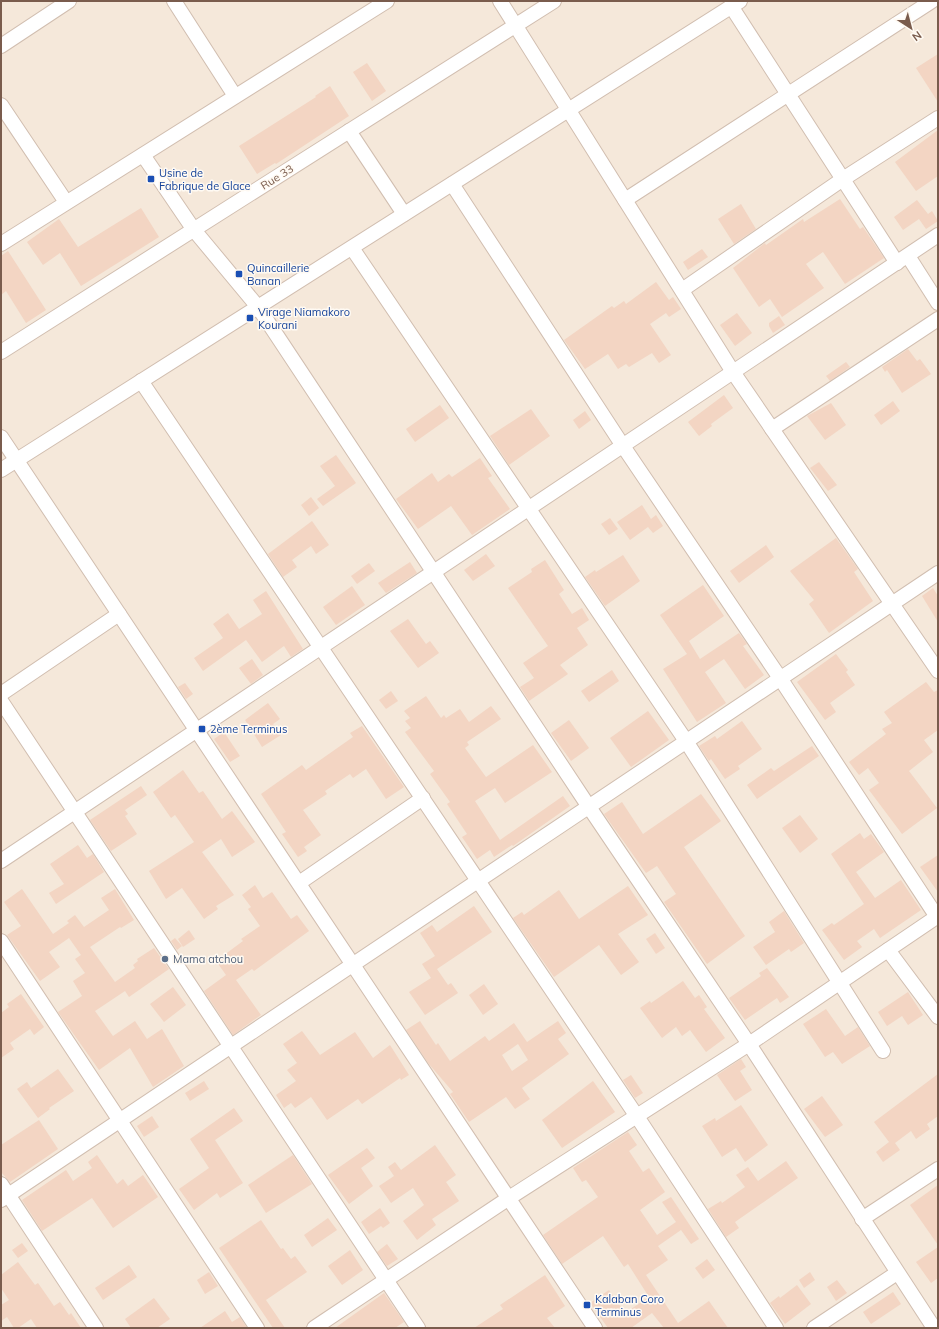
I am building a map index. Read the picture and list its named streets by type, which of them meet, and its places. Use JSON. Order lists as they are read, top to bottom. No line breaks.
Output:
{"streets":{"street":["Rue 33"]},"places":{"transit":["Usine de Fabrique de Glace","Quincaillerie Banan","Virage Niamakoro Kourani","2ème Terminus","Kalaban Coro Terminus"],"other":["Mama atchou"]},"north":"bottom right"}
